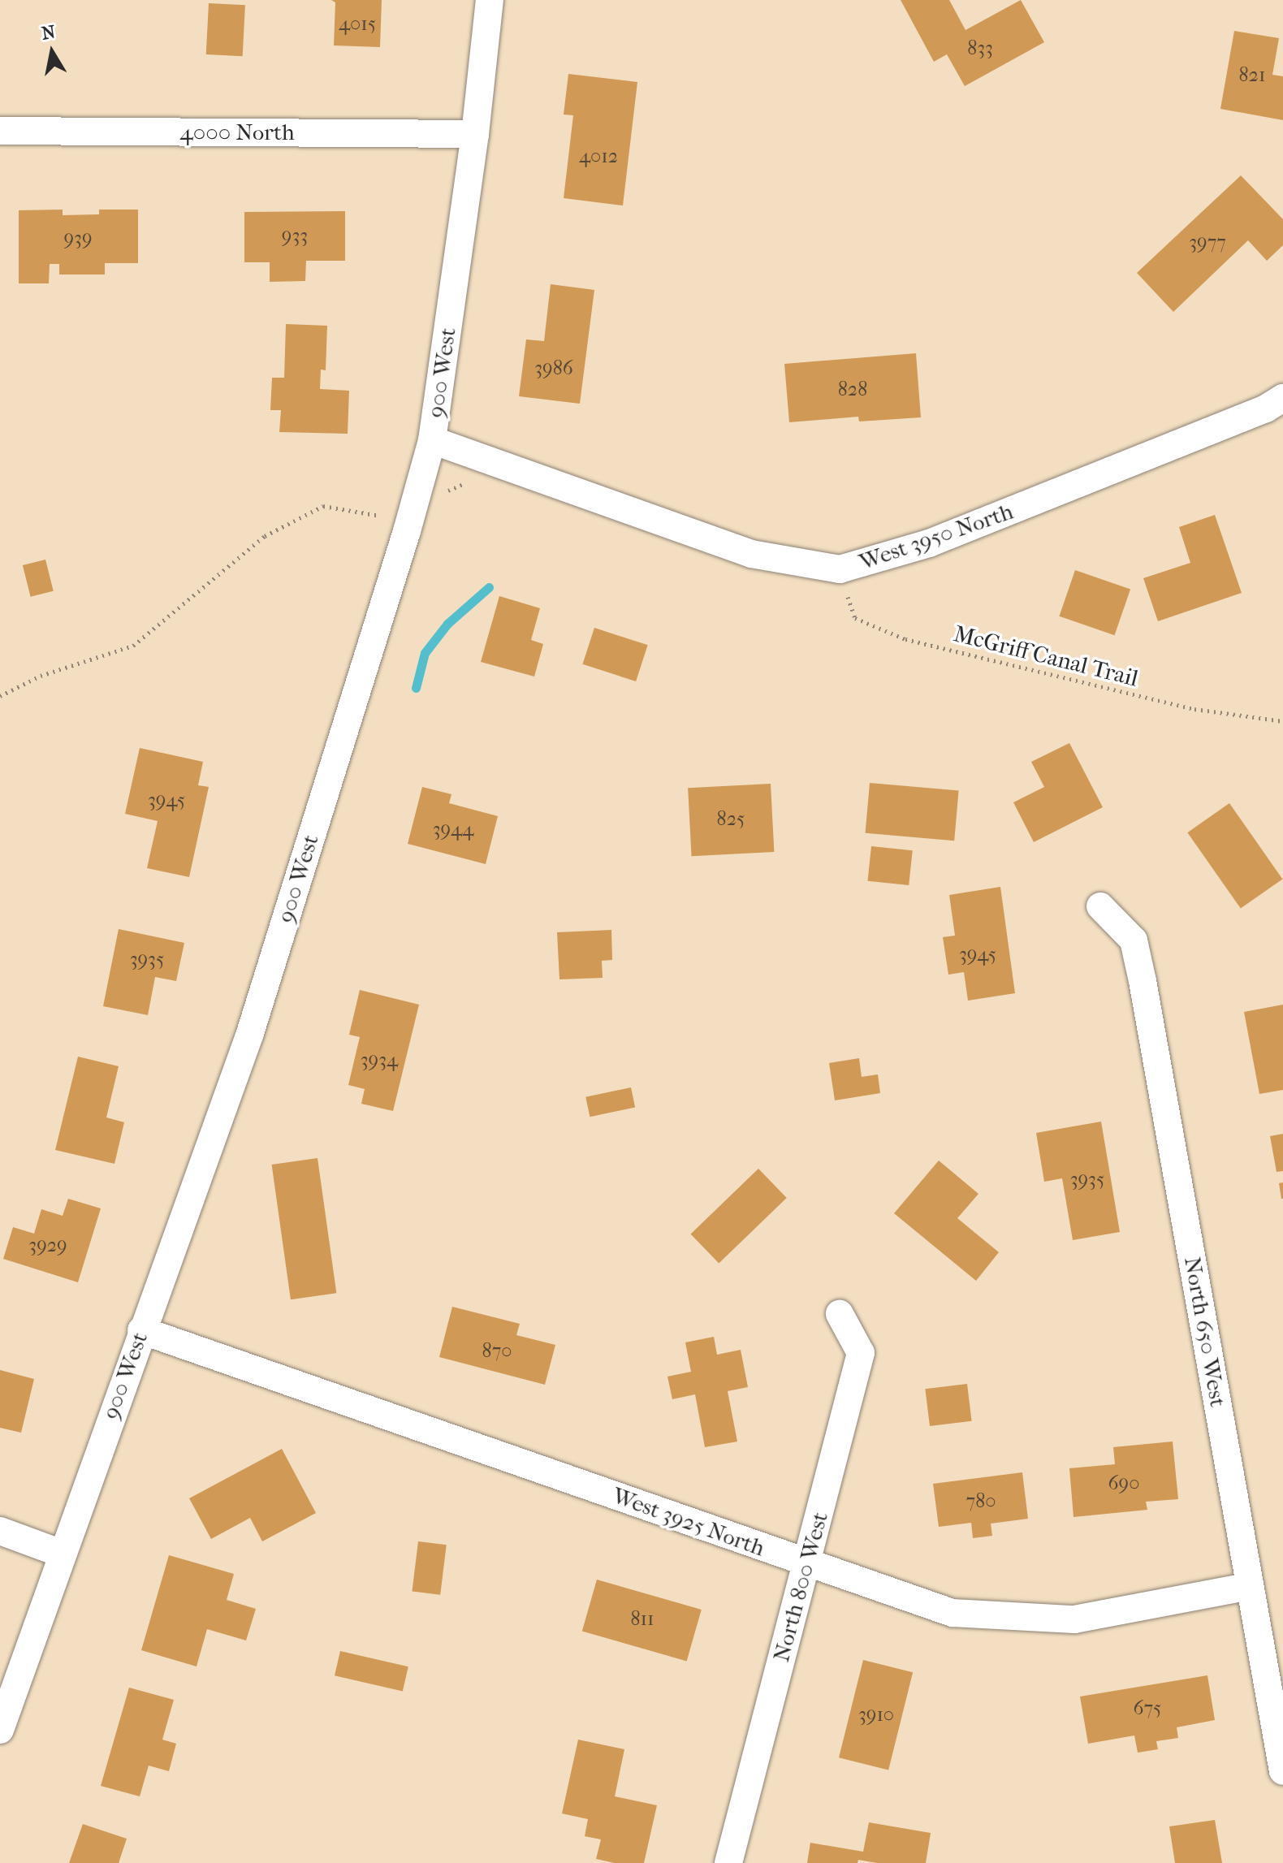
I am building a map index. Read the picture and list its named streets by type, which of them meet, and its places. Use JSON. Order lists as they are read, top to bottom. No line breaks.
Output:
{"streets":{"street":["4000 North","900 West","West 3950 North","North 650 West","West 3925 North","North 800 West"],"path":["McGriff Canal Trail"]},"crossings":[["4000 North","900 West"],["900 West","West 3950 North"],["900 West","West 3925 North"],["West 3950 North","McGriff Canal Trail"],["North 650 West","West 3925 North"],["West 3925 North","North 800 West"]],"house_numbers":["4015","833","821","4012","933","939","3977","3986","828","3945","825","3944","3945","3935","3934","3935","3929","870","690","780","811","675","3910"],"north":"top"}
